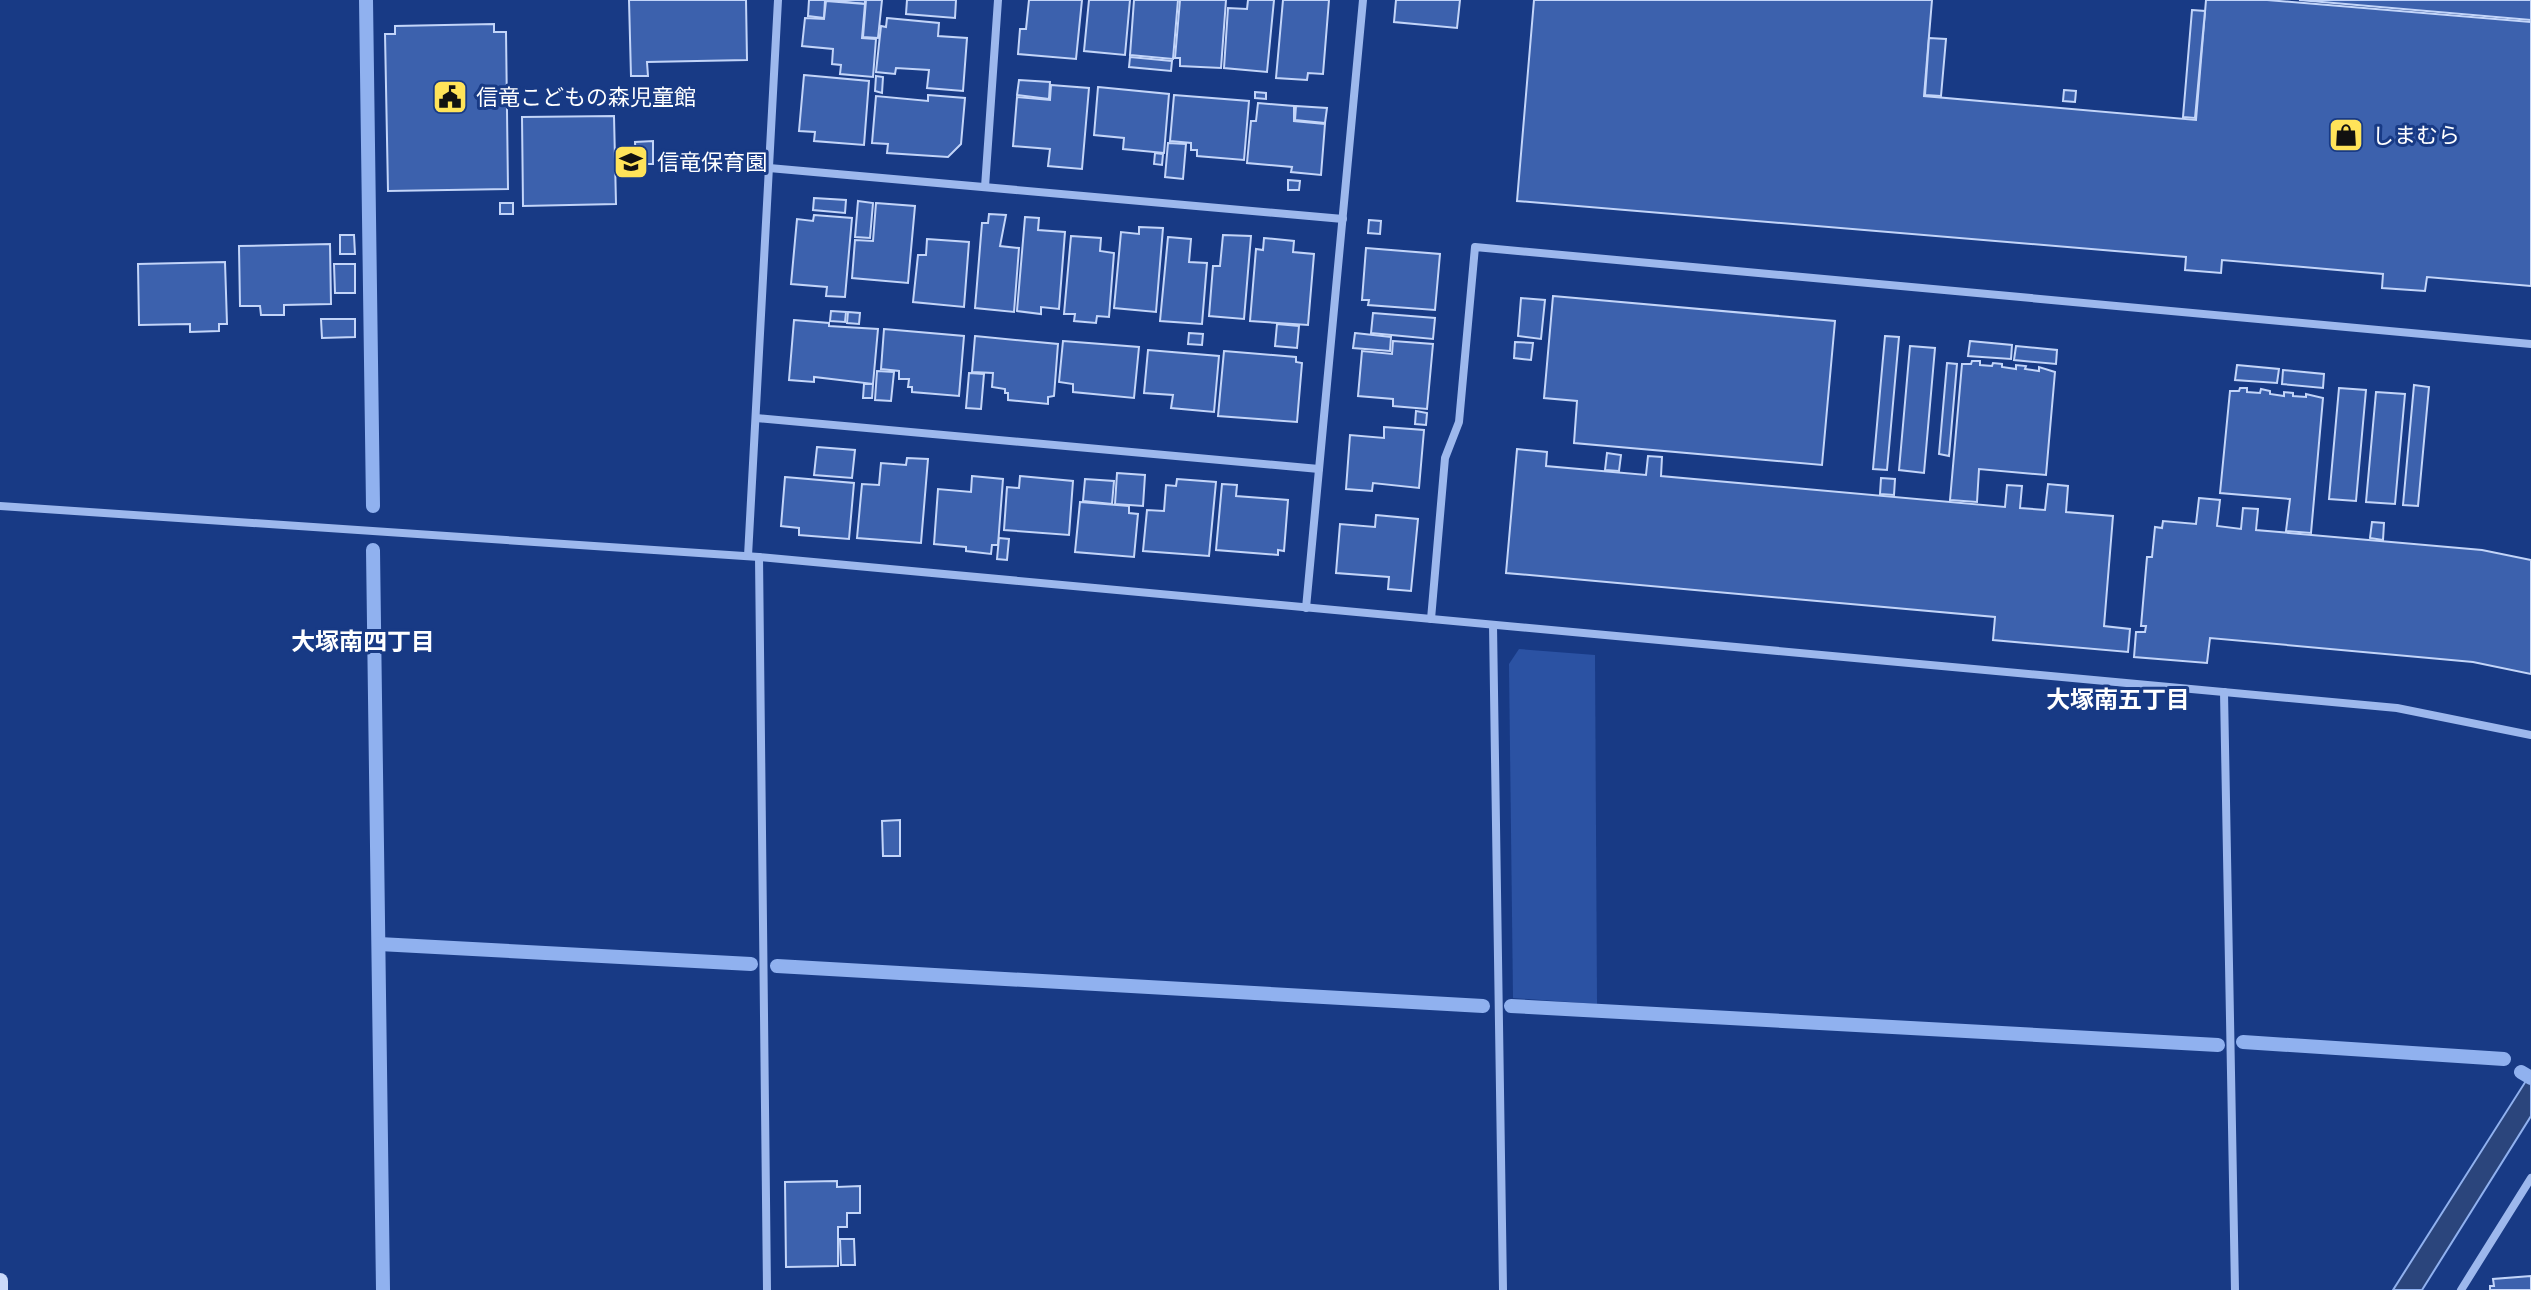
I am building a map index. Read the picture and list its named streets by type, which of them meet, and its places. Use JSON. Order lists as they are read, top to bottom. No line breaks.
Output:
{"districts":["大塚南四丁目","大塚南五丁目"],"places":{"public building":["信竜こどもの森児童館"],"shop":["しまむら"],"school or university":["信竜保育園"]}}
